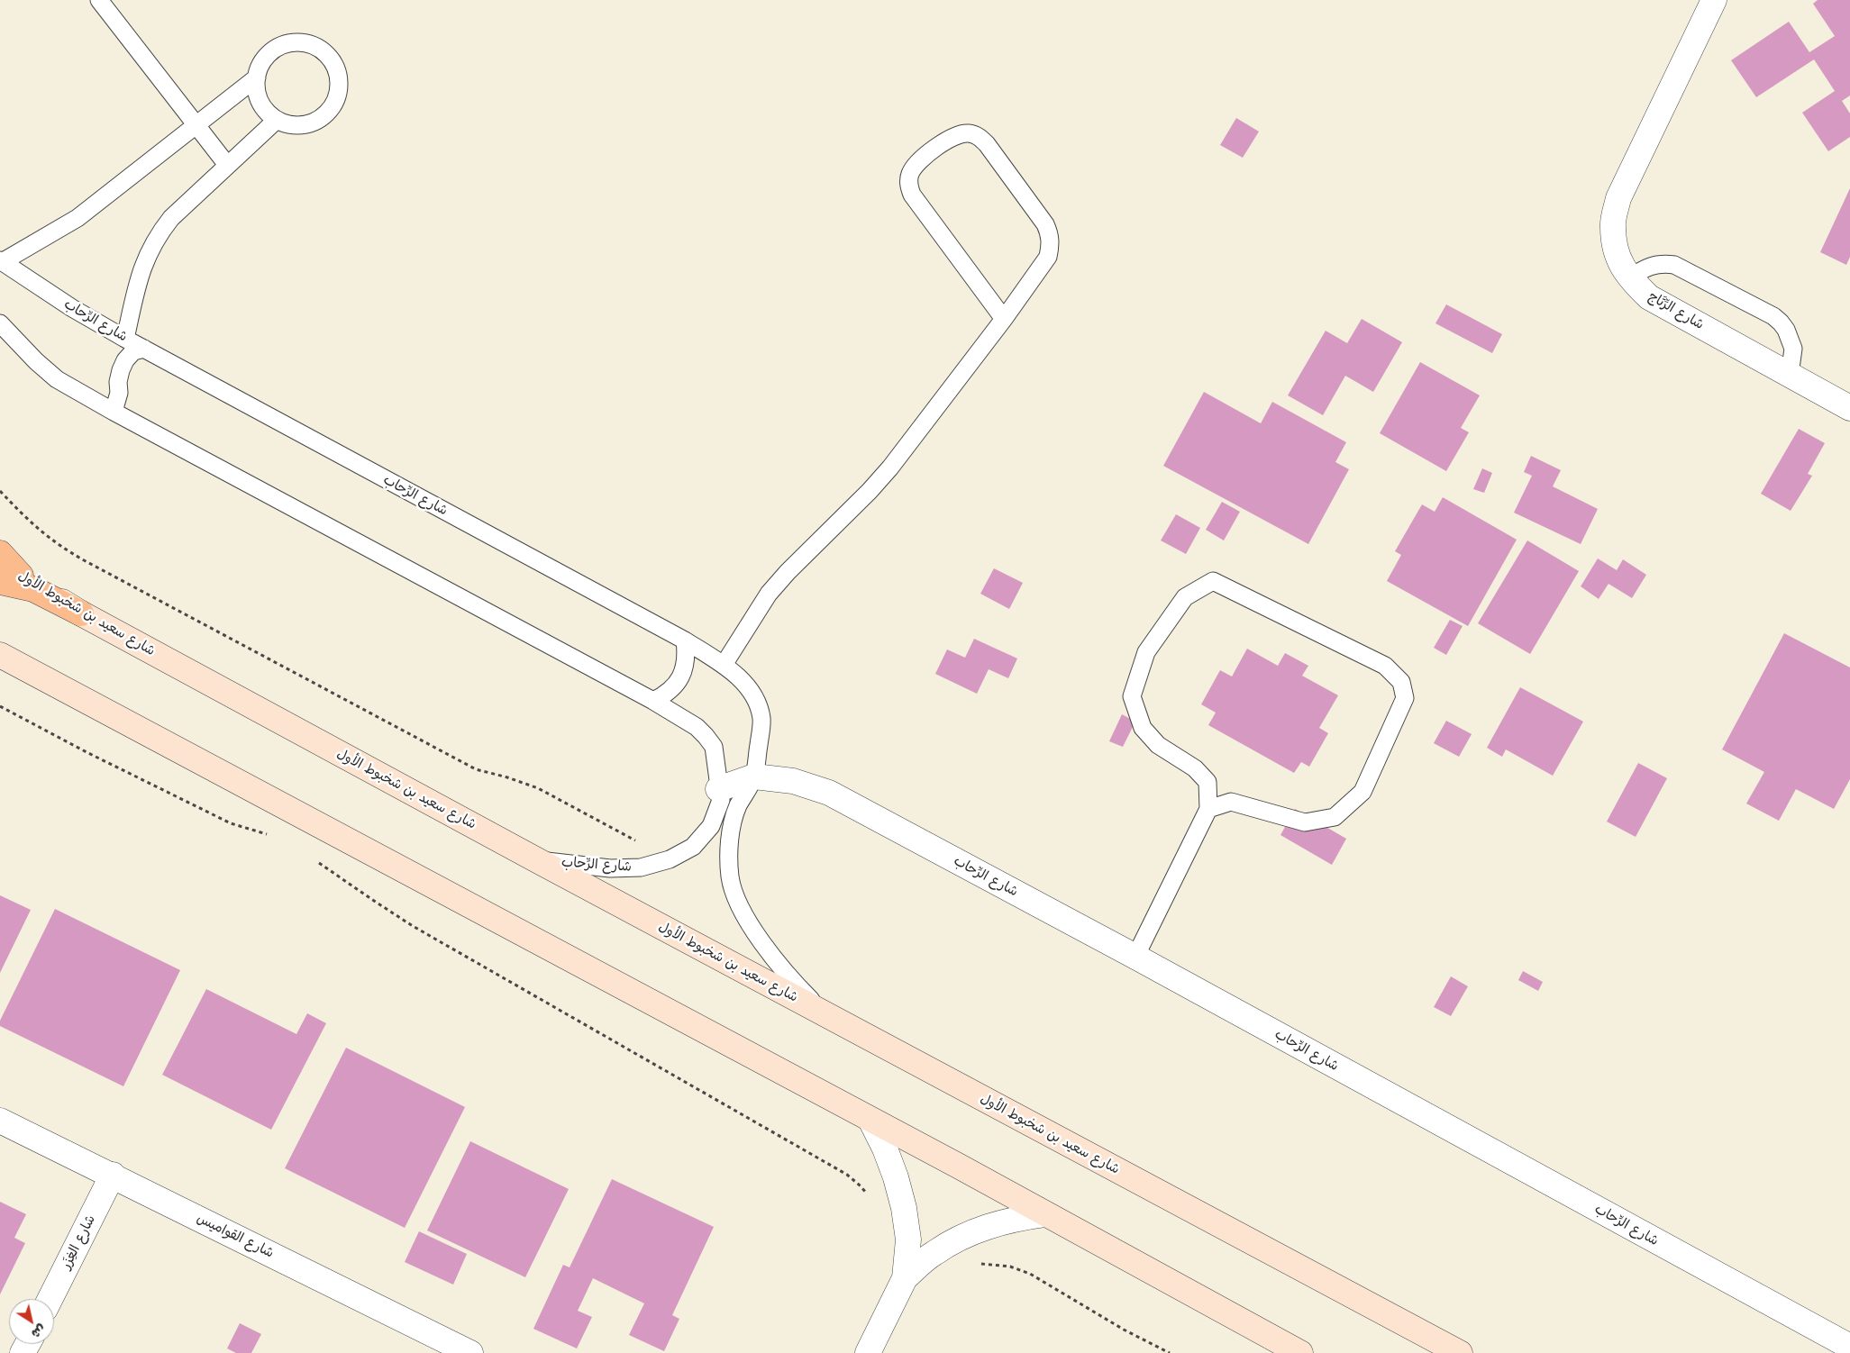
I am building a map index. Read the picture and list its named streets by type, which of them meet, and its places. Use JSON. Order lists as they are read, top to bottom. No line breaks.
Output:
{"streets":{"main road":["شارع سعيد بن شخبوط الأول"],"street":["شارع الرِّتَاج","شارع الرِّحاب","شارع القواميس","شارع الغِزَر"]},"crossings":[["شارع الرِّحاب","شارع سعيد بن شخبوط الأول"],["شارع القواميس","شارع الغِزَر"]],"north":"bottom right"}
